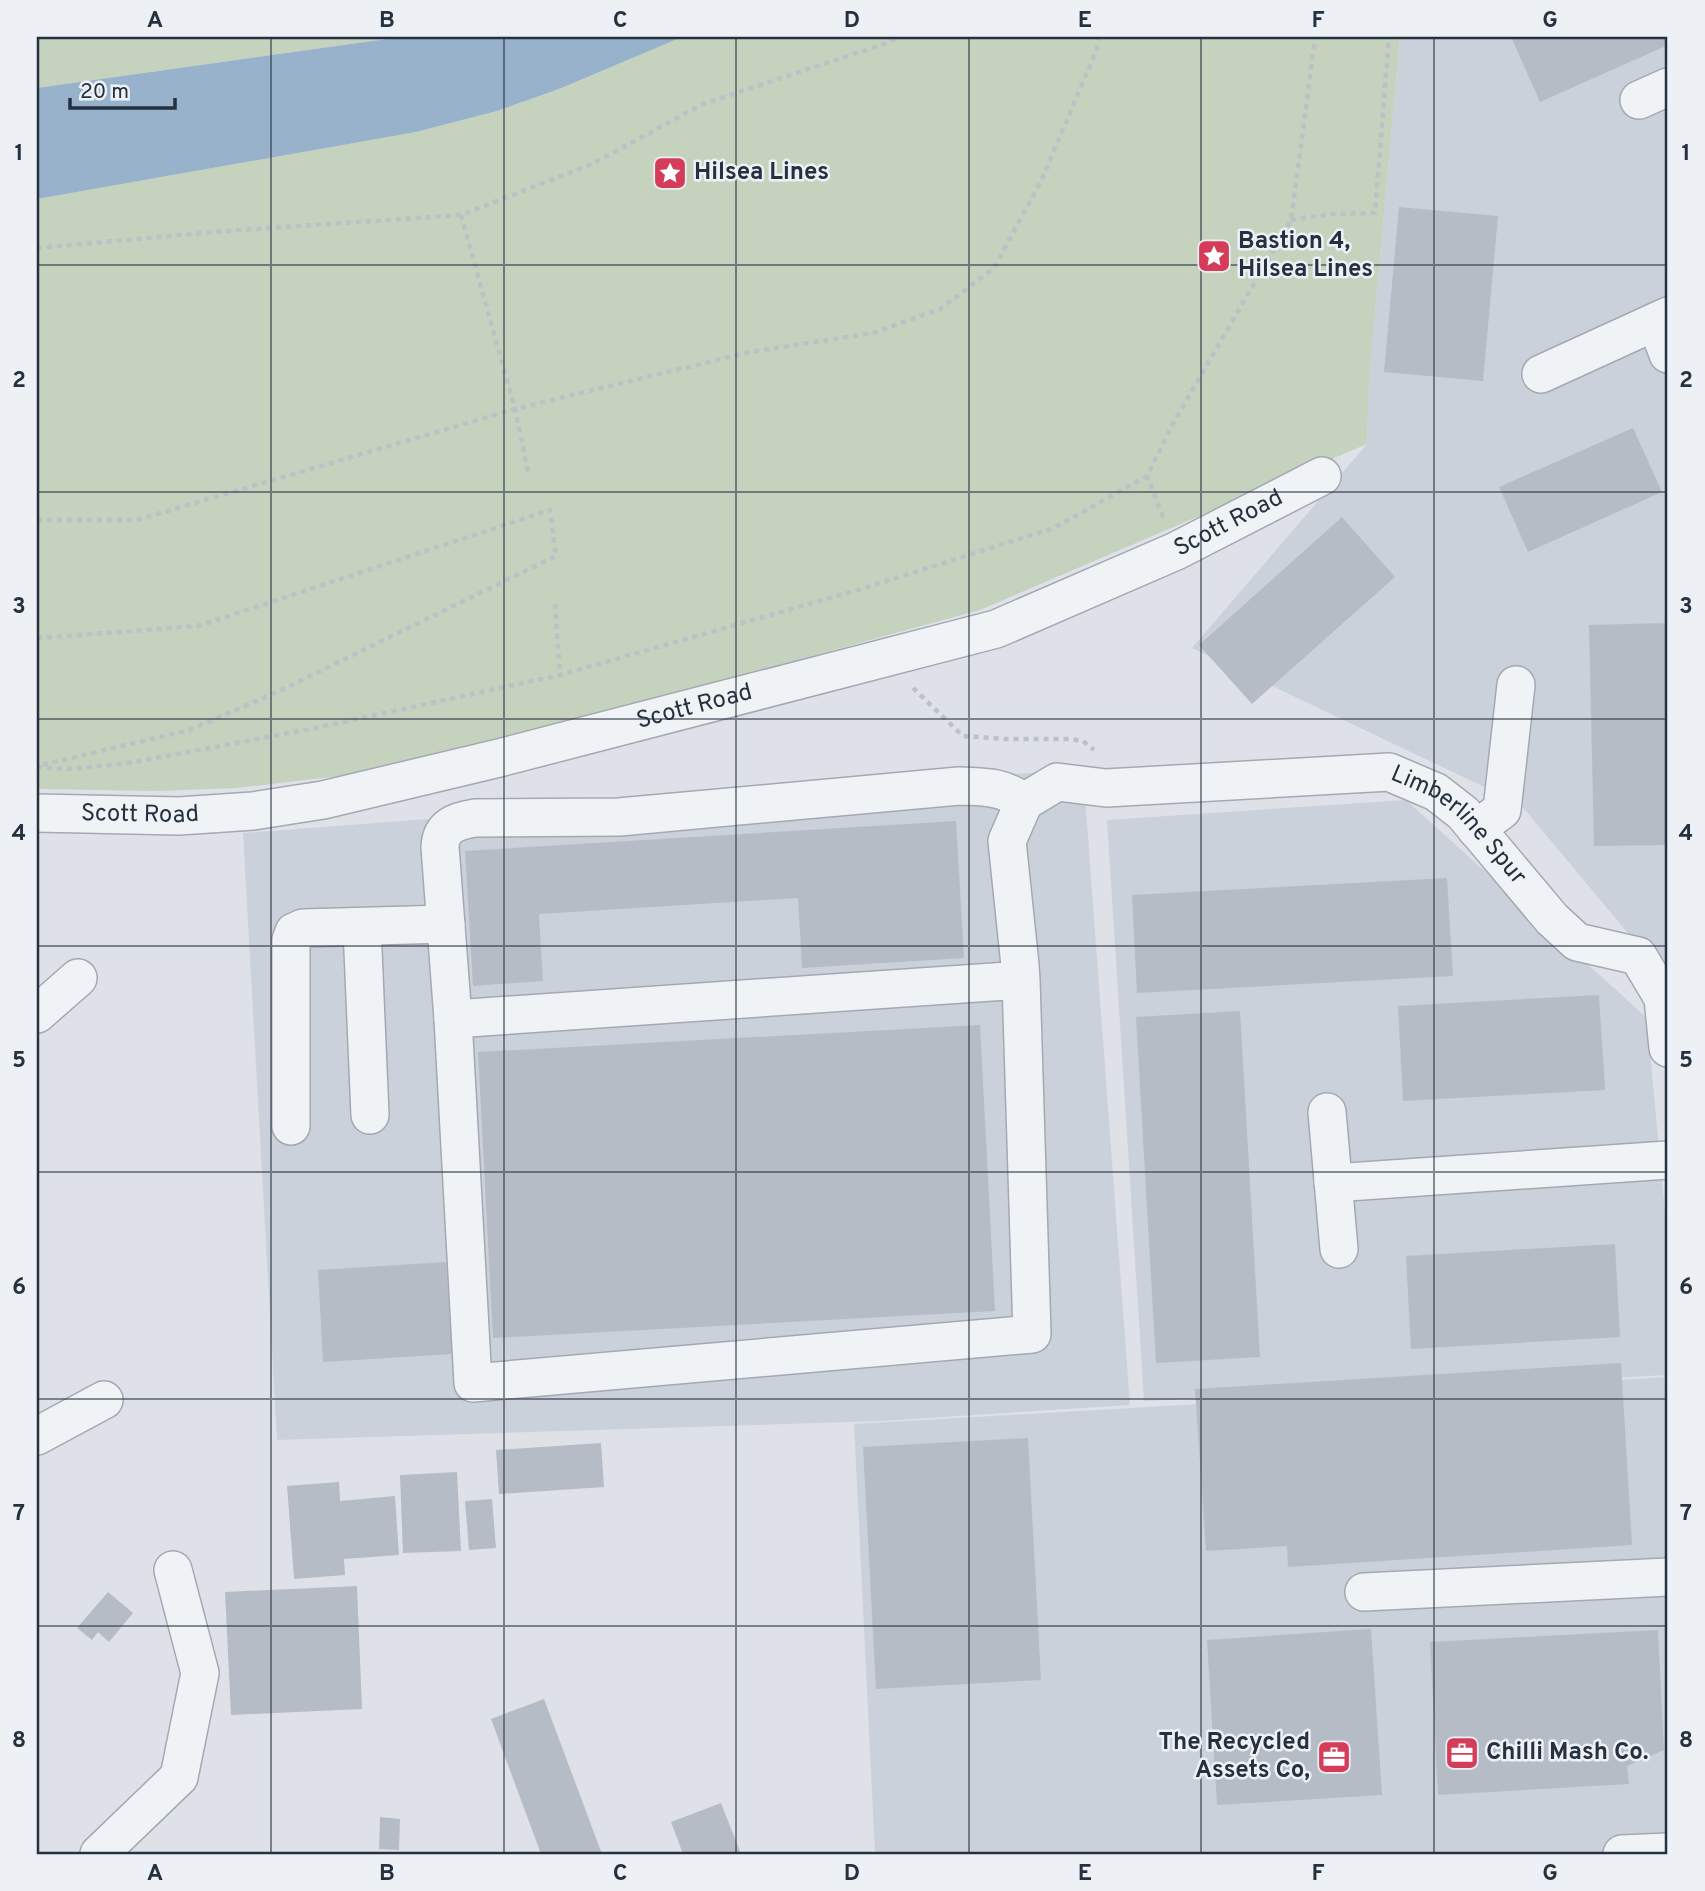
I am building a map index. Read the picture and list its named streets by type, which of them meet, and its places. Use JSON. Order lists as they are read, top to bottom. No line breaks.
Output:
{"streets":{"street":["Scott Road","Limberline Spur"]},"places":{"place":["Hilsea Lines","Bastion 4, Hilsea Lines"],"office":["Chilli Mash Co.","The Recycled Assets Co,"]},"scale_bar":"20 m","grid":{"columns":["A","B","C","D","E","F","G"],"rows":["1","2","3","4","5","6","7","8"]}}
